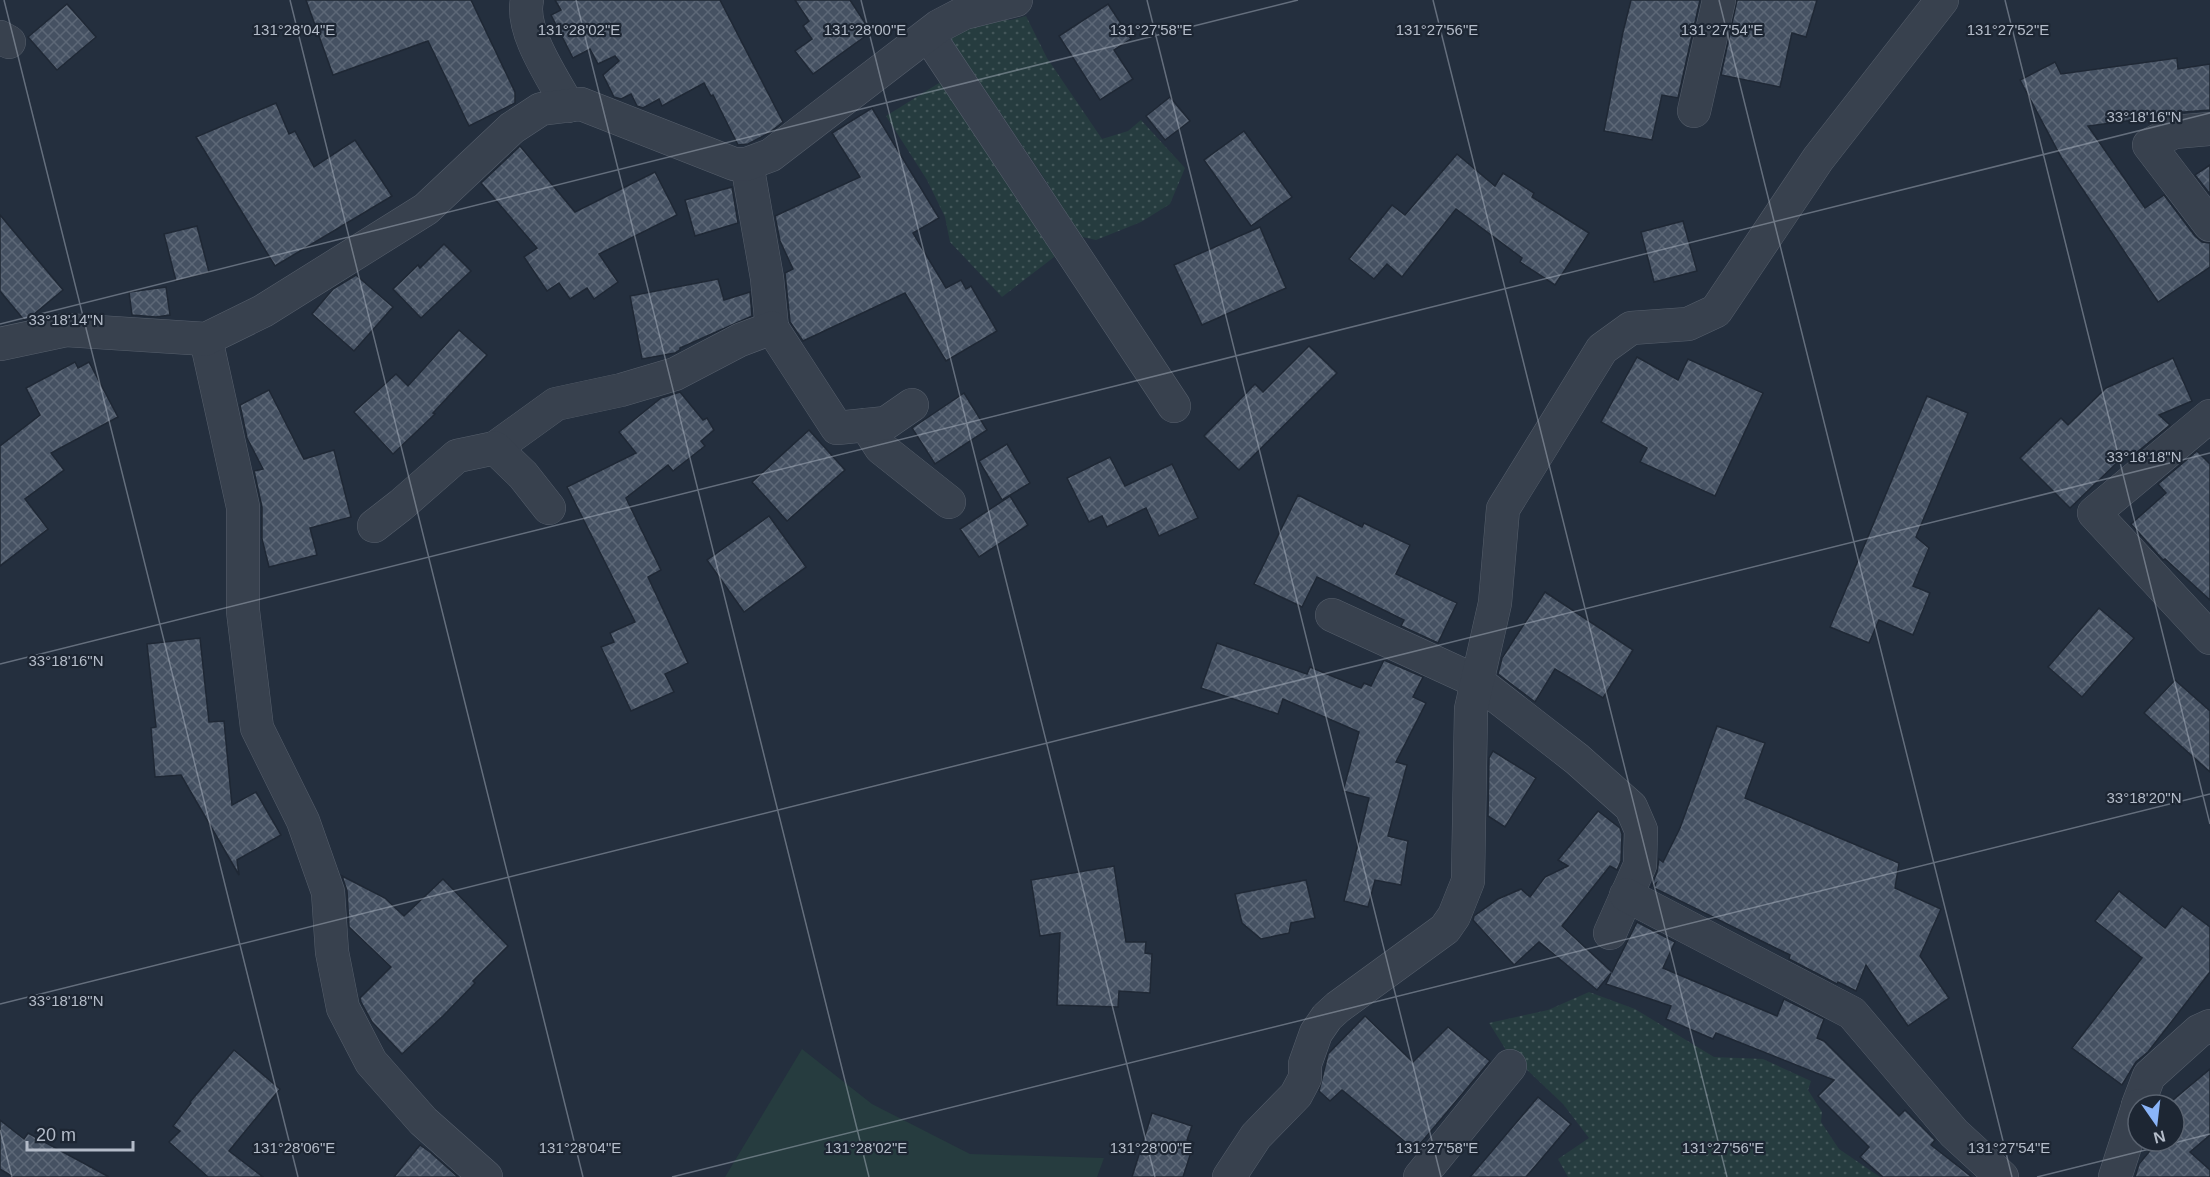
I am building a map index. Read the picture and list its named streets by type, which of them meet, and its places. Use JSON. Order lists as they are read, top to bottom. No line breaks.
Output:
{"scale_bar":"20 m","north":"bottom","coordinates":["131°27'52\"E","131°28'04\"E","131°28'02\"E","131°28'00\"E","131°27'58\"E","131°27'56\"E","131°27'54\"E","33°18'16\"N","33°18'14\"N","33°18'18\"N","33°18'20\"N","131°28'06\"E"]}
